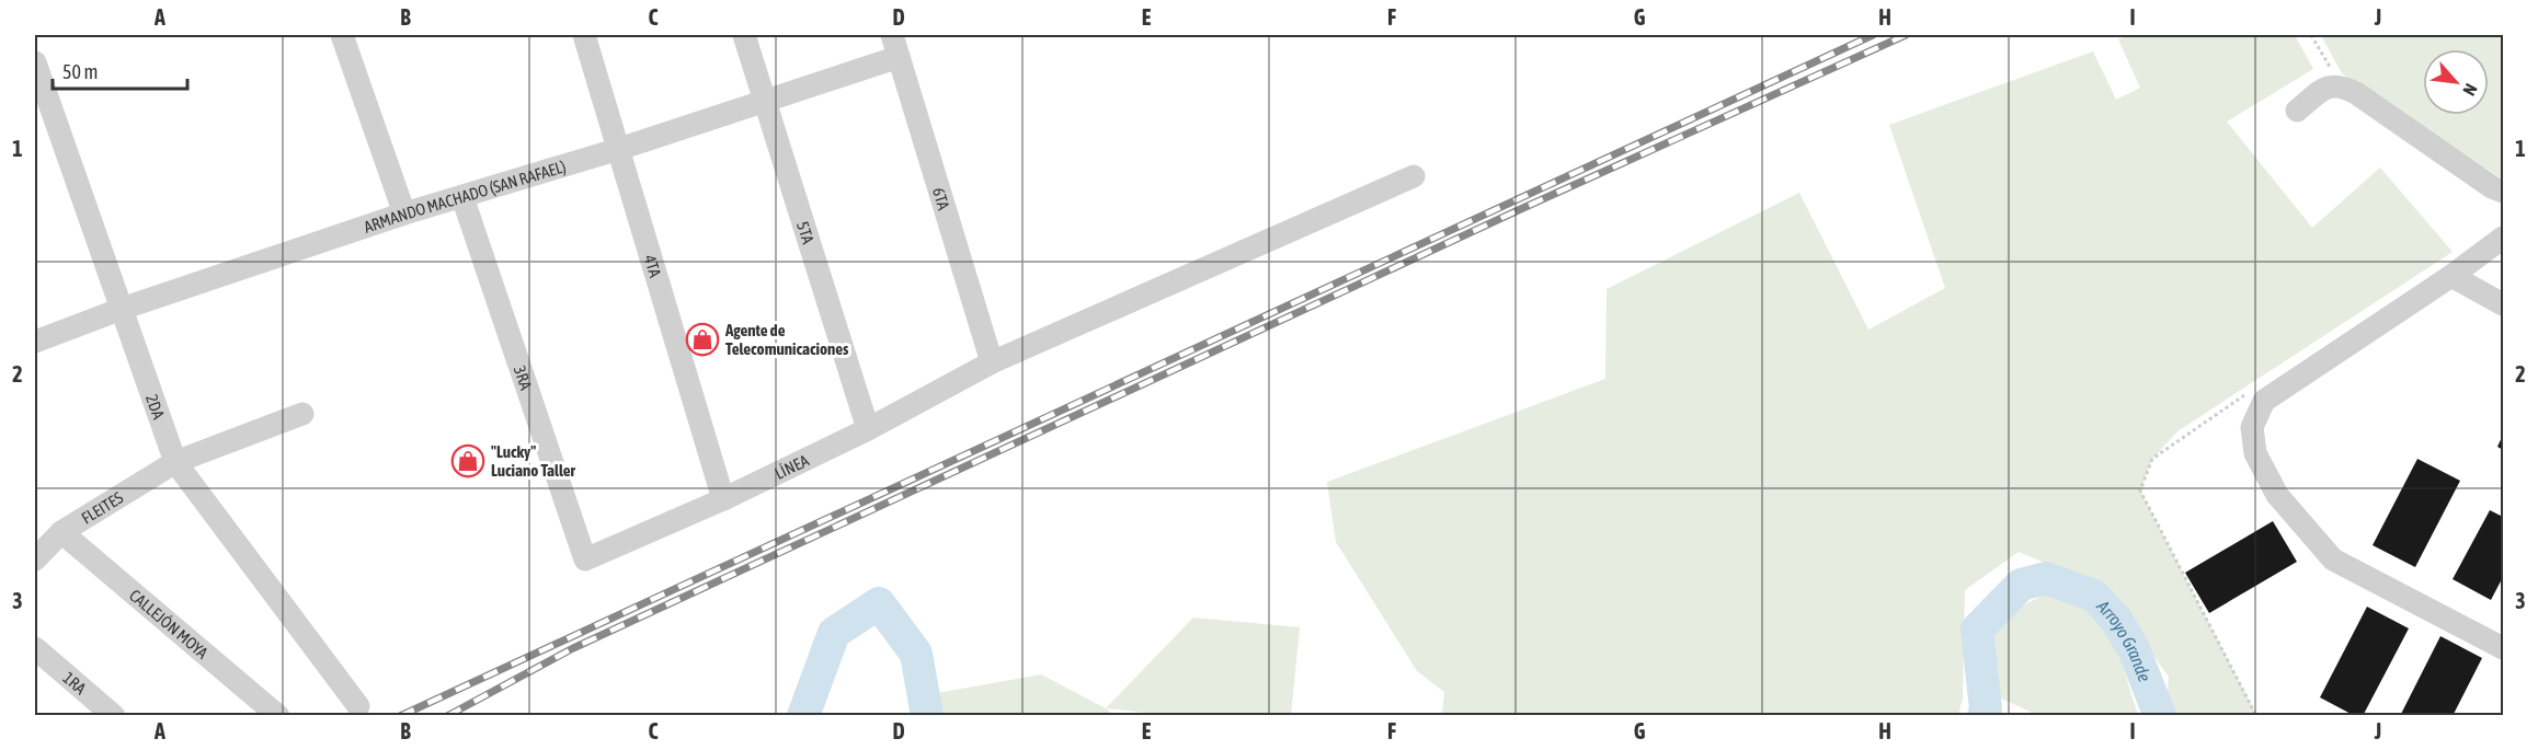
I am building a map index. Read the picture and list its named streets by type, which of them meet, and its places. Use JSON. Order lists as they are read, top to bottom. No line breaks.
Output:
{"streets":{"street":["ARMANDO MACHADO (SAN RAFAEL)","6TA","5TA","4TA","3RA","2DA","LÍNEA","FLEITES","CALLEJÓN MOYA","1RA"]},"crossings":[["ARMANDO MACHADO (SAN RAFAEL)","6TA"],["ARMANDO MACHADO (SAN RAFAEL)","5TA"],["ARMANDO MACHADO (SAN RAFAEL)","4TA"],["ARMANDO MACHADO (SAN RAFAEL)","3RA"],["ARMANDO MACHADO (SAN RAFAEL)","2DA"],["6TA","LÍNEA"],["5TA","LÍNEA"],["4TA","LÍNEA"],["3RA","LÍNEA"],["2DA","FLEITES"],["FLEITES","CALLEJÓN MOYA"]],"water":["Arroyo Grande"],"places":{"shop":["Agente de Telecomunicaciones","\"Lucky\" Luciano Taller"]},"scale_bar":"50 m","north":"bottom right","grid":{"columns":["A","B","C","D","E","F","G","H","I","J"],"rows":["1","2","3"]}}
